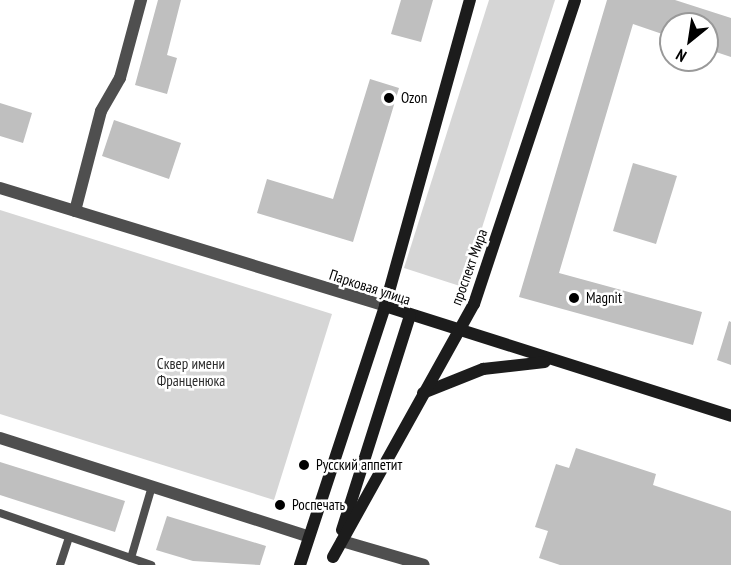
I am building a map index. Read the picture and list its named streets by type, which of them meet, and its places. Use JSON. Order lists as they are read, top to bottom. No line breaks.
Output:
{"streets":{"main road":["проспект Мира","Парковая улица"]},"crossings":[["проспект Мира","Парковая улица"]],"parks":["Сквер имени Франценюка"],"places":["Ozon","Magnit","Русский аппетит","Роспечать"],"north":"bottom left"}
